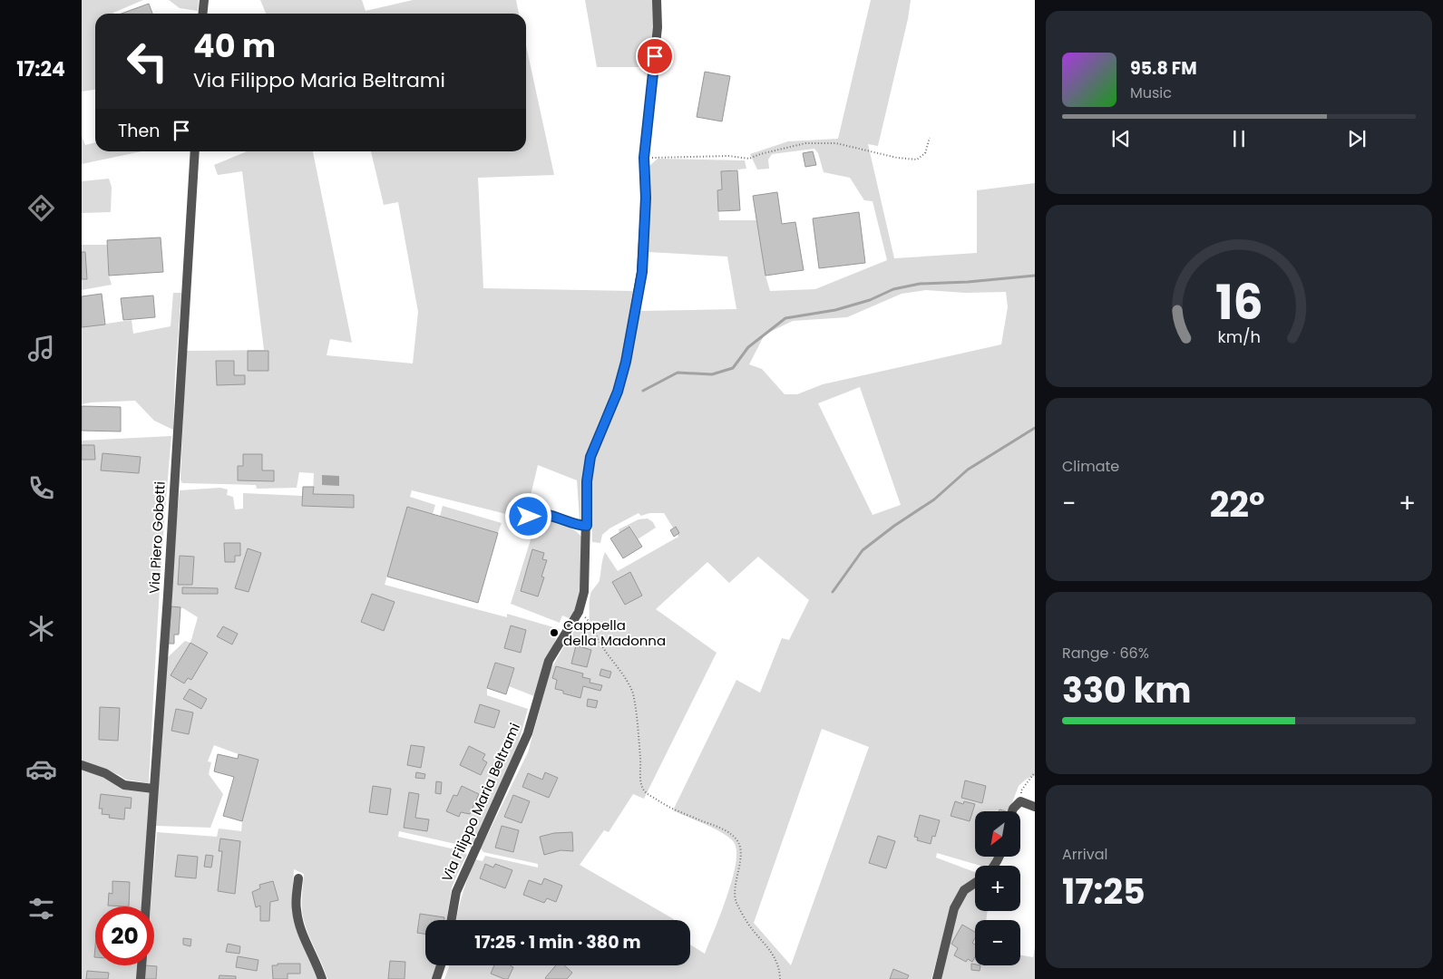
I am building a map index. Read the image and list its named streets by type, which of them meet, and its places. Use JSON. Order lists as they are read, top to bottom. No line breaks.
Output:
{"streets":{"street":["Via Piero Gobetti","Via Filippo Maria Beltrami"]},"places":["Cappella della Madonna"],"north":"bottom left","page":{"tabs":"17:24","turn":["40 m","Via Filippo Maria Beltrami"],"song":["95.8 FM","Music"],"then":"Then","tile":["Climate",["Range · 66%","330 km"],["Arrival","17:25"]],"heat":["−","22°","+"],"map_buttons":["+","−"],"limit":"20","trip":"17:25 · 1 min · 380 m","gauge":["16","km/h"]}}
